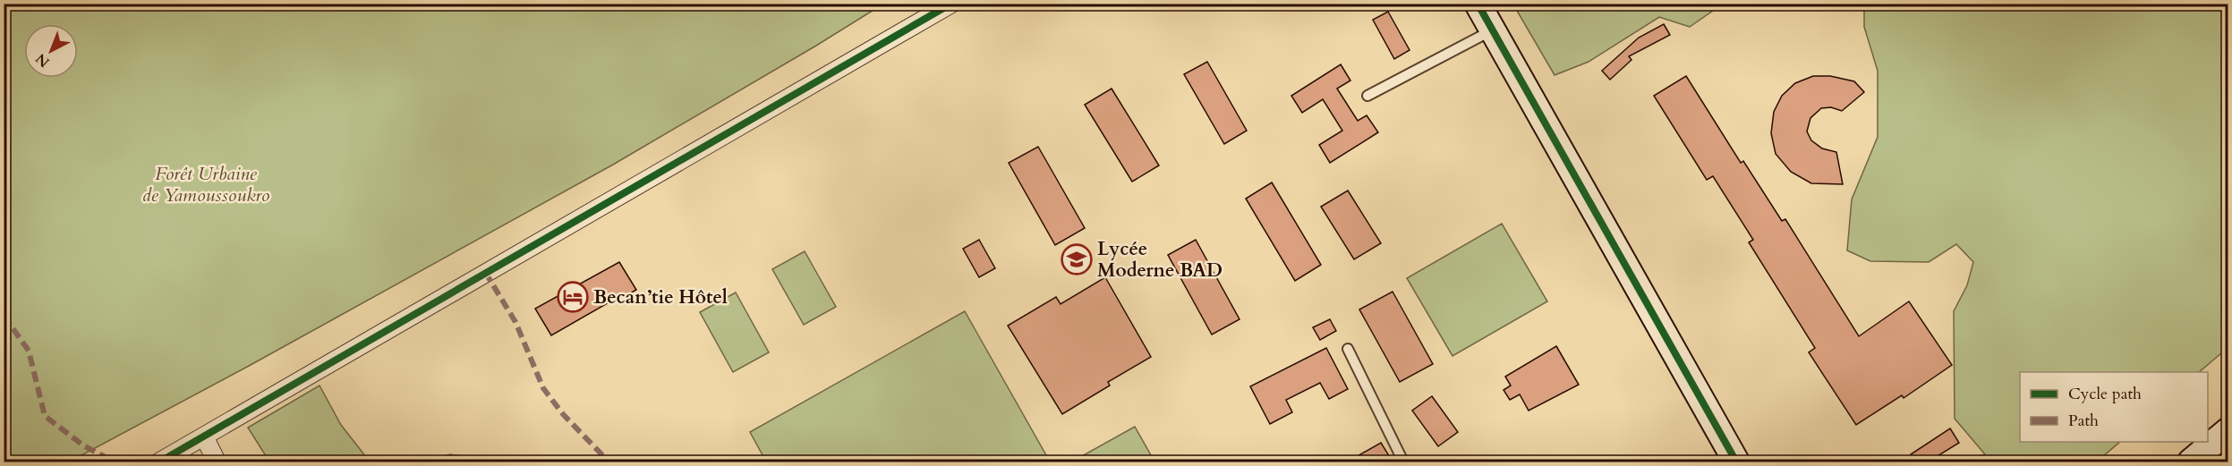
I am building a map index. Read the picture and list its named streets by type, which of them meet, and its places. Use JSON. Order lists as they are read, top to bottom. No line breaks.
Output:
{"parks":["Forêt Urbaine de Yamoussoukro"],"places":{"school or university":["Lycée Moderne BAD"],"hotel":["Becan’tie Hôtel"]},"legend":["Cycle path","Path"],"north":"bottom left"}
